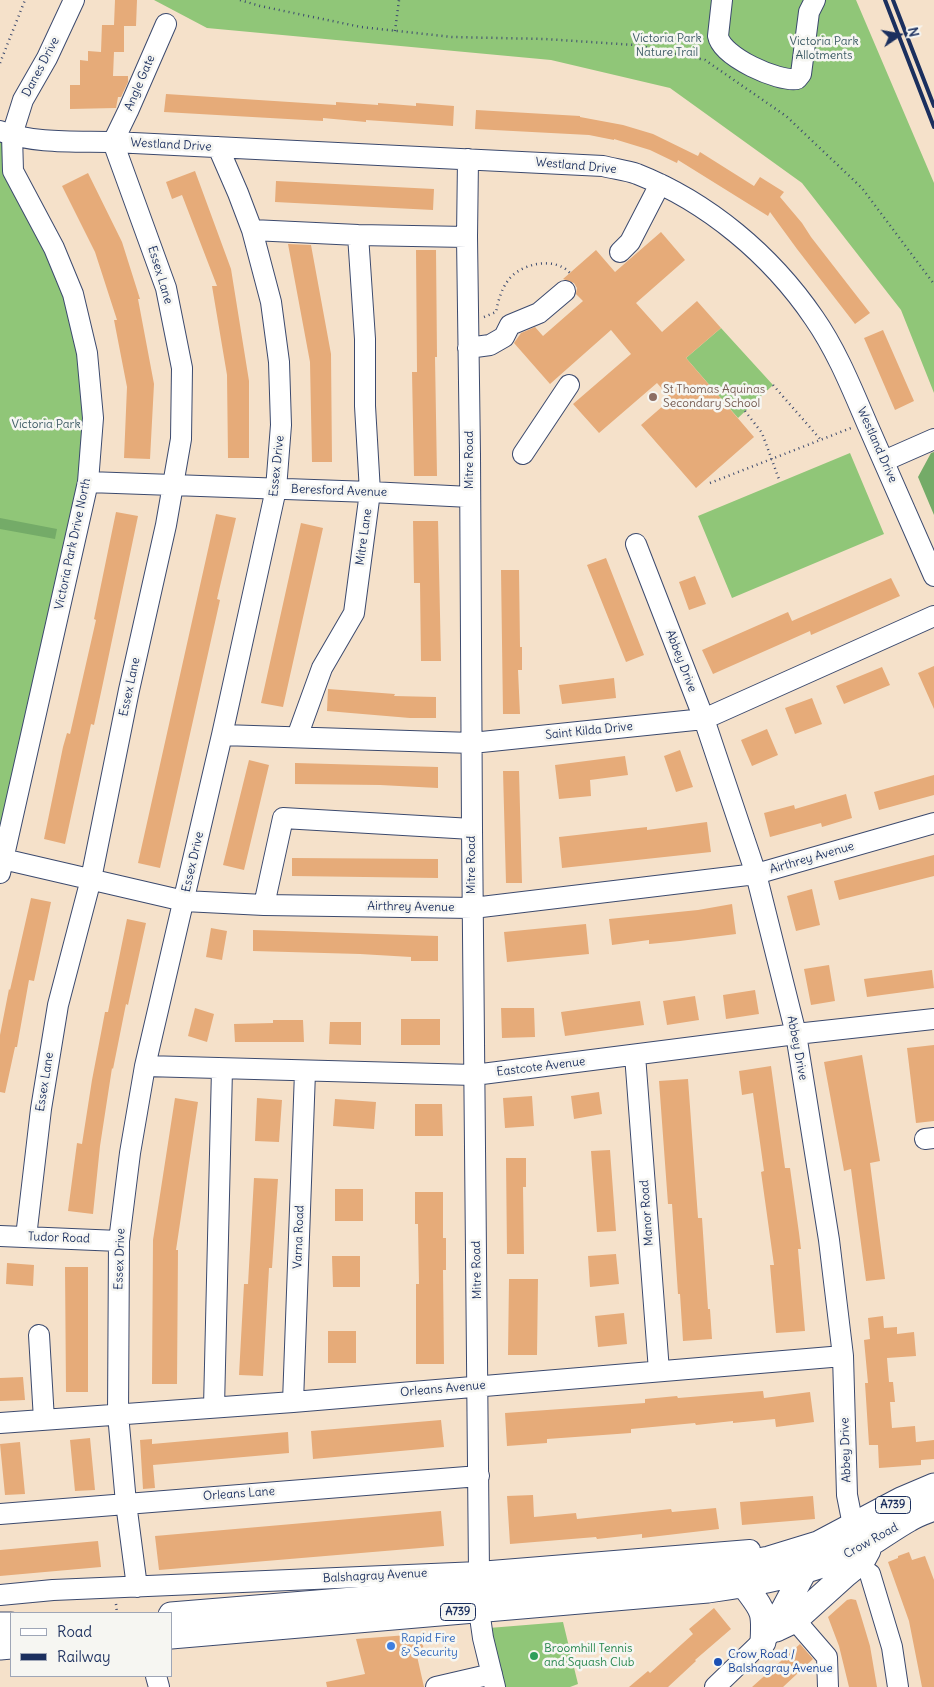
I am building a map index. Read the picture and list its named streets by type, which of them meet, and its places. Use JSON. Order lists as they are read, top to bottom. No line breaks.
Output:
{"streets":{"main road":["A739","Crow Road","Balshagray Avenue"],"street":["Danes Drive","Angle Gate","Westland Drive","Essex Lane","Mitre Road","Essex Drive","Beresford Avenue","Mitre Lane","Victoria Park Drive North","Abbey Drive","Saint Kilda Drive","Airthrey Avenue","Eastcote Avenue","Manor Road","Varna Road","Tudor Road","Orleans Avenue","Orleans Lane"]},"crossings":[["Danes Drive","Westland Drive"],["Danes Drive","Victoria Park Drive North"],["Angle Gate","Westland Drive"],["Angle Gate","Essex Lane"],["Westland Drive","Essex Lane"],["Westland Drive","Mitre Road"],["Westland Drive","Essex Drive"],["Westland Drive","Victoria Park Drive North"],["Essex Lane","Beresford Avenue"],["Essex Lane","Airthrey Avenue"],["Essex Lane","Tudor Road"],["Mitre Road","Beresford Avenue"],["Mitre Road","Saint Kilda Drive"],["Mitre Road","Airthrey Avenue"],["Mitre Road","Eastcote Avenue"],["Mitre Road","Orleans Avenue"],["Mitre Road","Orleans Lane"],["Mitre Road","Balshagray Avenue"],["Essex Drive","Beresford Avenue"],["Essex Drive","Saint Kilda Drive"],["Essex Drive","Airthrey Avenue"],["Essex Drive","Eastcote Avenue"],["Essex Drive","Tudor Road"],["Essex Drive","Orleans Avenue"],["Essex Drive","Orleans Lane"],["Essex Drive","Balshagray Avenue"],["Beresford Avenue","Mitre Lane"],["Beresford Avenue","Victoria Park Drive North"],["Mitre Lane","Saint Kilda Drive"],["Victoria Park Drive North","Airthrey Avenue"],["Abbey Drive","Saint Kilda Drive"],["Abbey Drive","Airthrey Avenue"],["Abbey Drive","Eastcote Avenue"],["Abbey Drive","Orleans Avenue"],["Abbey Drive","Crow Road"],["Eastcote Avenue","Manor Road"],["Eastcote Avenue","Varna Road"],["Manor Road","Orleans Avenue"],["Varna Road","Orleans Avenue"],["A739","Crow Road"],["Crow Road","Balshagray Avenue"]],"parks":["Victoria Park Nature Trail","Victoria Park Allotments","Victoria Park"],"places":["St Thomas Aquinas Secondary School","Rapid Fire & Security","Broomhill Tennis and Squash Club","Crow Road / Balshagray Avenue"],"legend":["Road","Railway"],"north":"right"}
